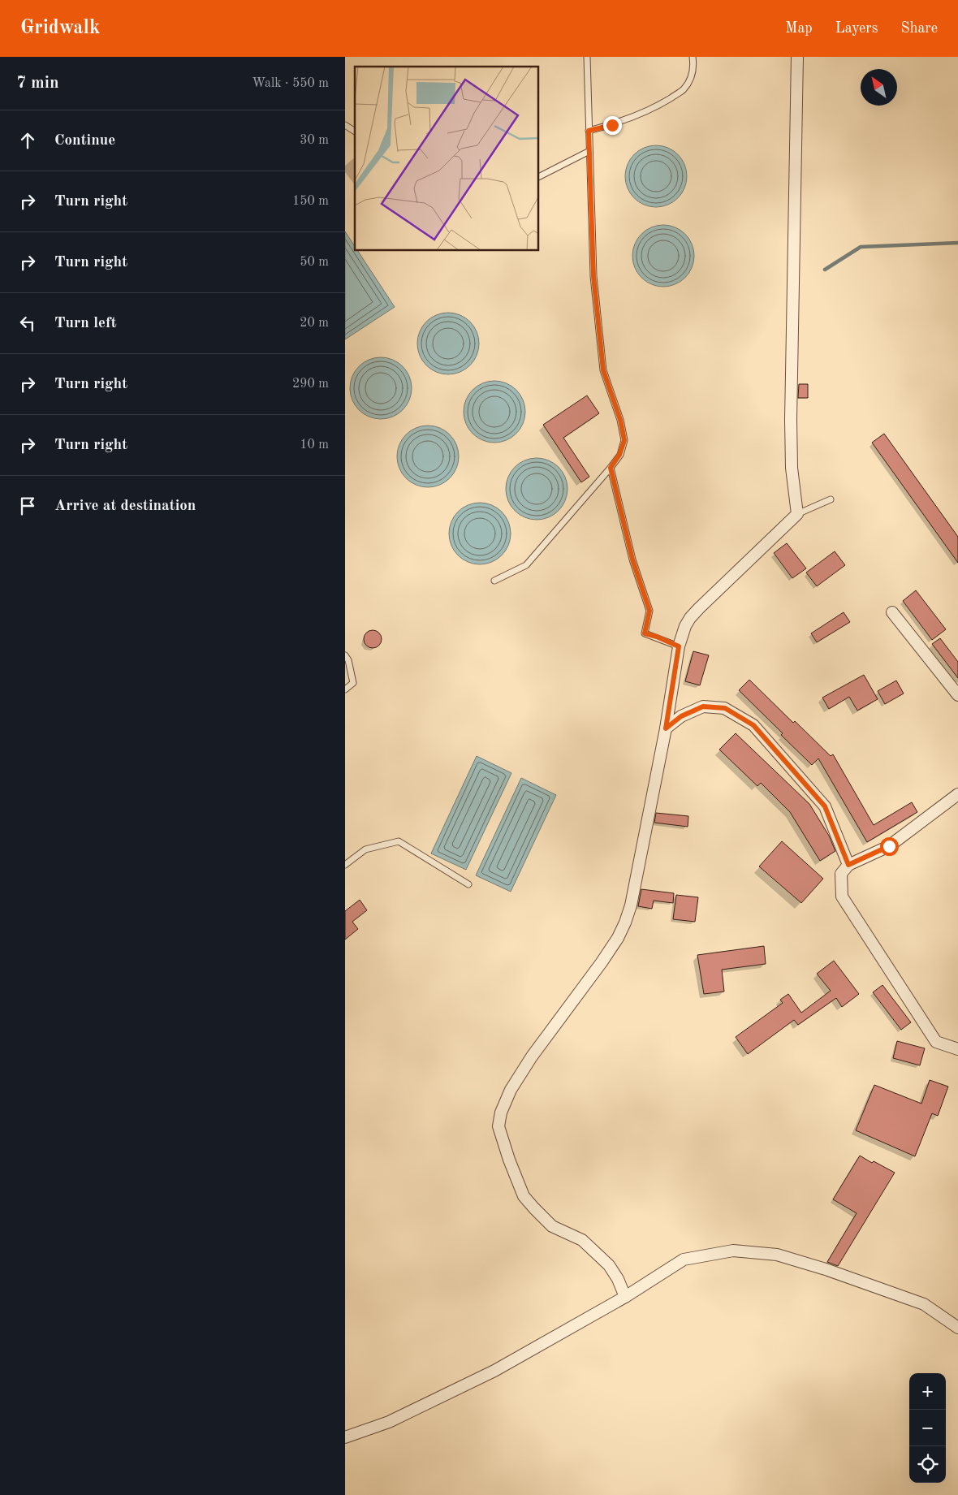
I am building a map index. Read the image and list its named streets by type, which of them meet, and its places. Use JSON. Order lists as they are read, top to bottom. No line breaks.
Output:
{"north":"top left","page":{"header":"Gridwalk","nav":["Map","Layers","Share"],"heading":["7 min","Walk · 550 m"],"list":[["Continue","30 m"],["Turn right","150 m"],["Turn right","50 m"],["Turn left","20 m"],["Turn right","290 m"],["Turn right","10 m"],"Arrive at destination"],"map_buttons":["+","−"]}}
